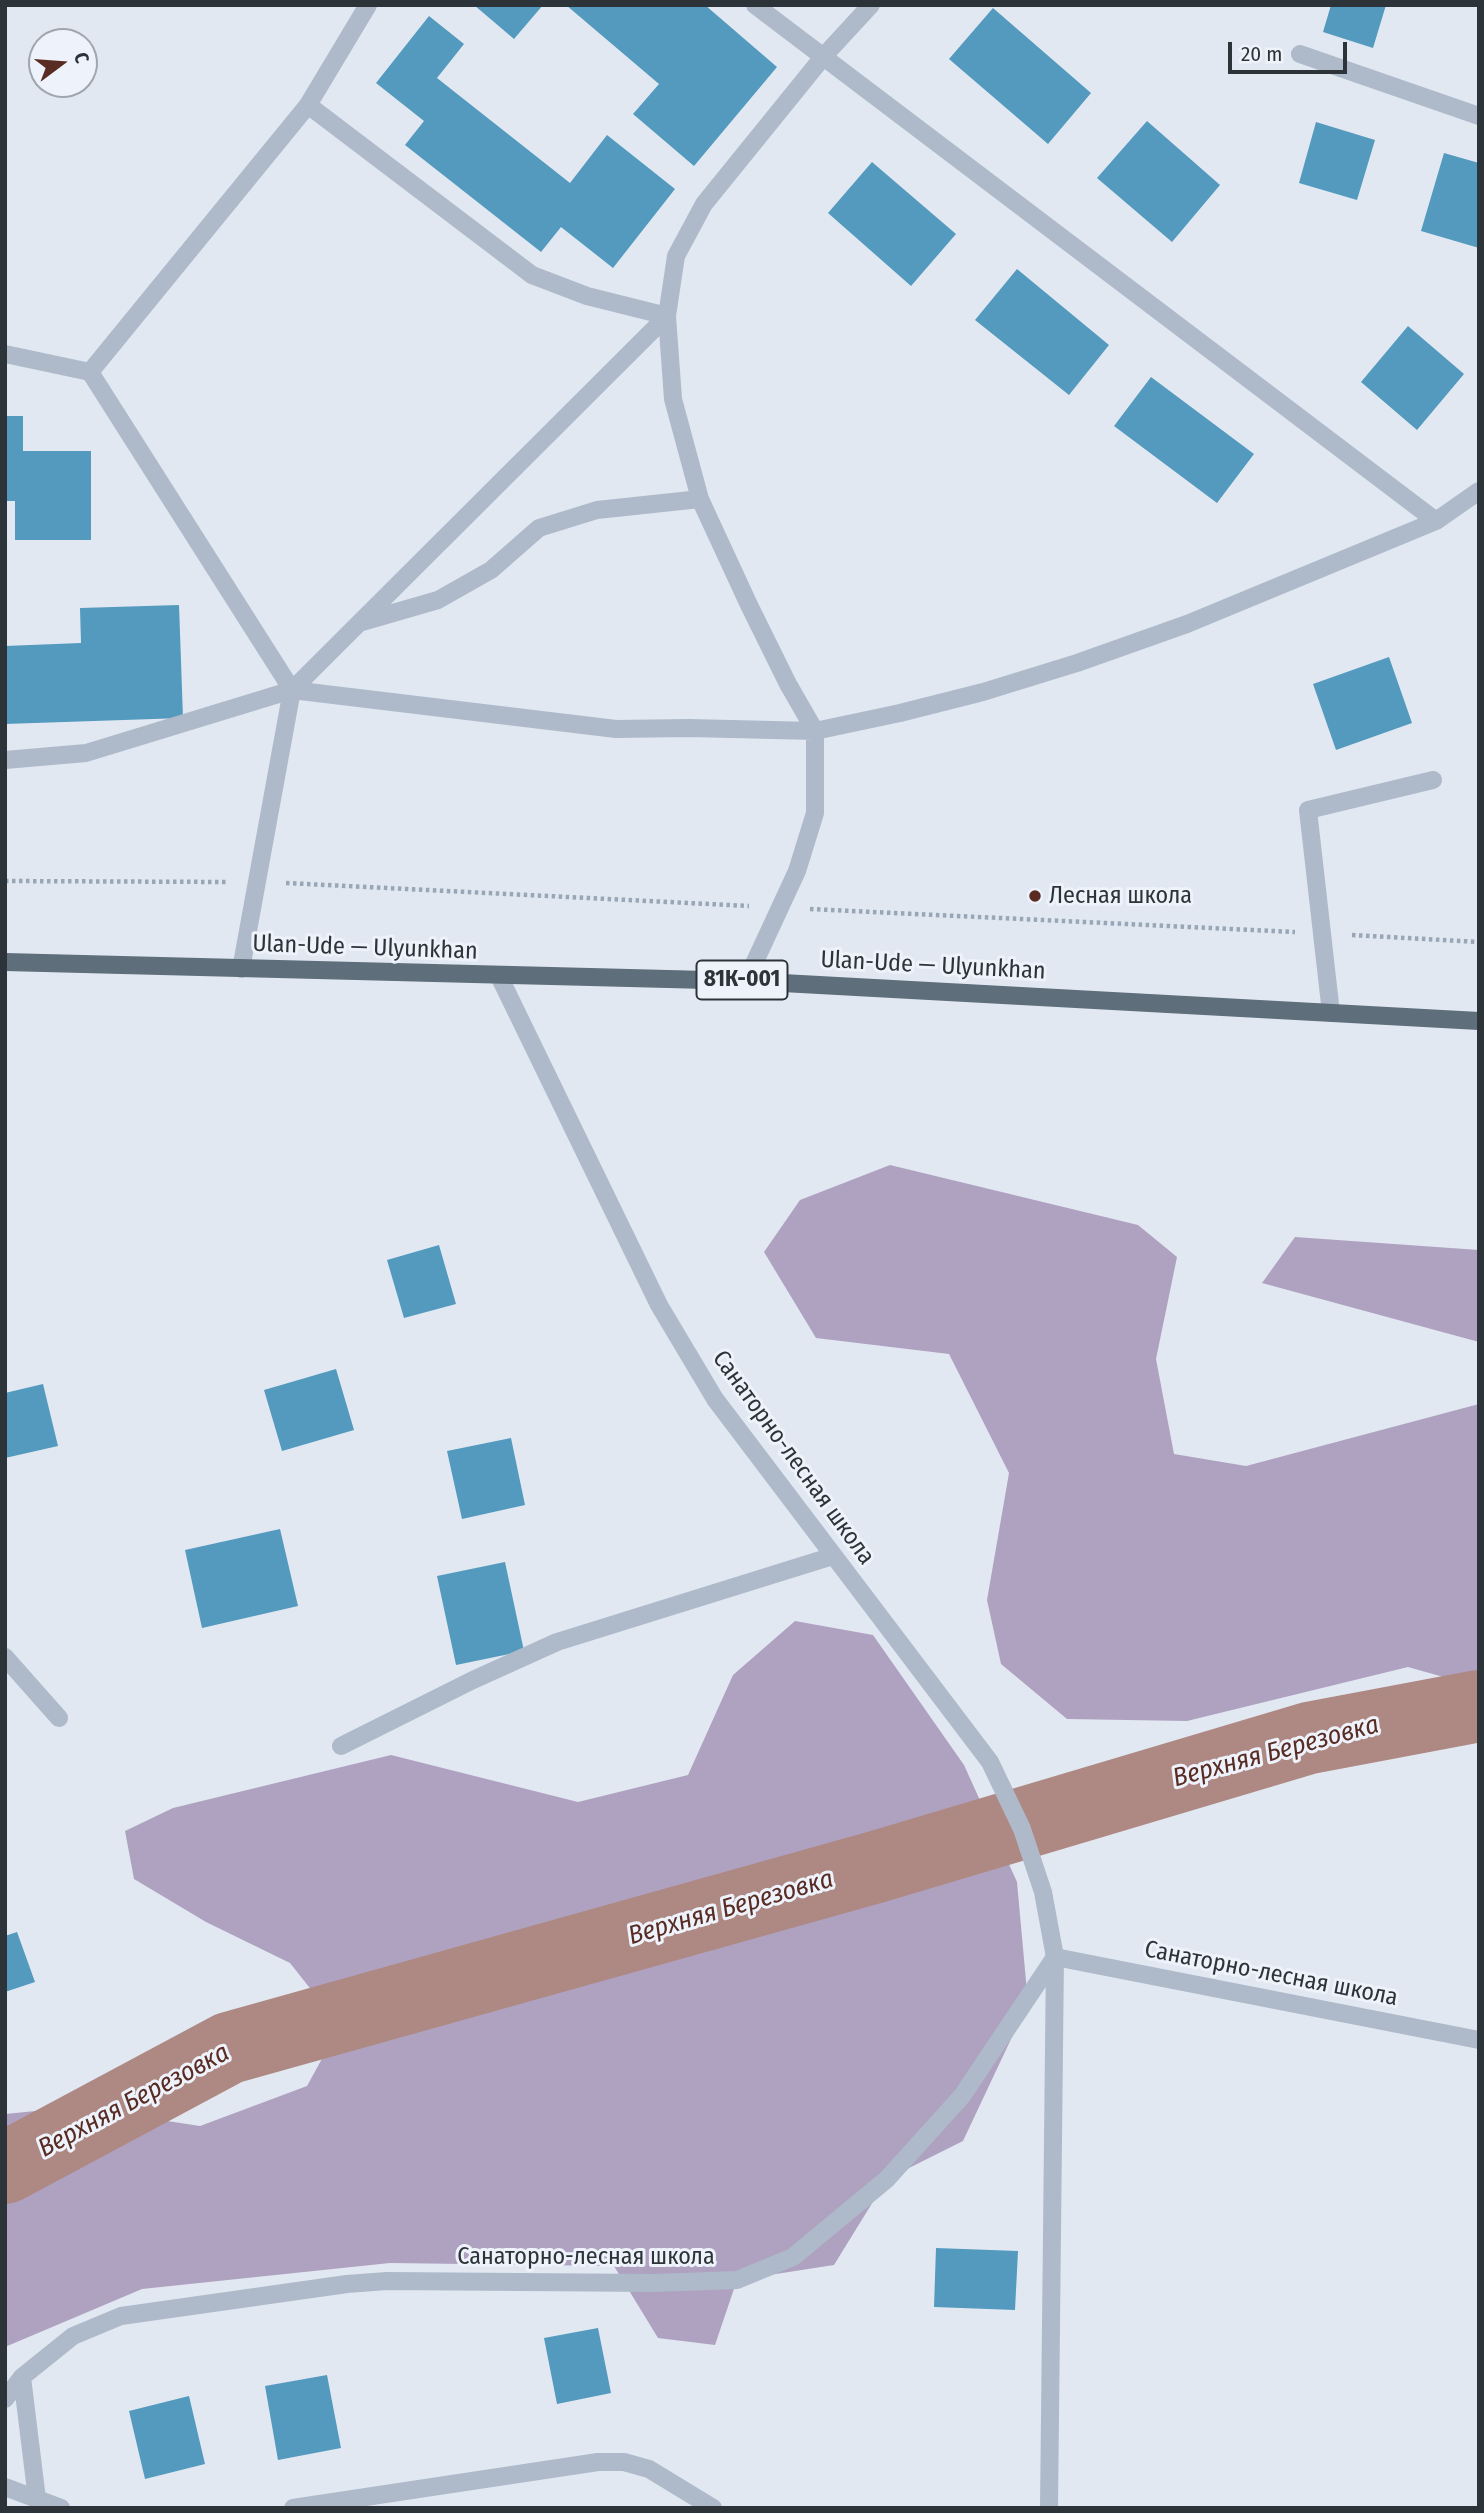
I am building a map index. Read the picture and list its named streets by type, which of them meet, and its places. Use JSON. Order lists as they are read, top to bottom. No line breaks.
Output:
{"streets":{"main road":["Ulan-Ude — Ulyunkhan","81К-001"],"street":["Санаторно-лесная школа"]},"crossings":[["Ulan-Ude — Ulyunkhan","Санаторно-лесная школа"]],"water":["Верхняя Березовка"],"places":["Лесная школа"],"scale_bar":"20 m","north":"right"}
